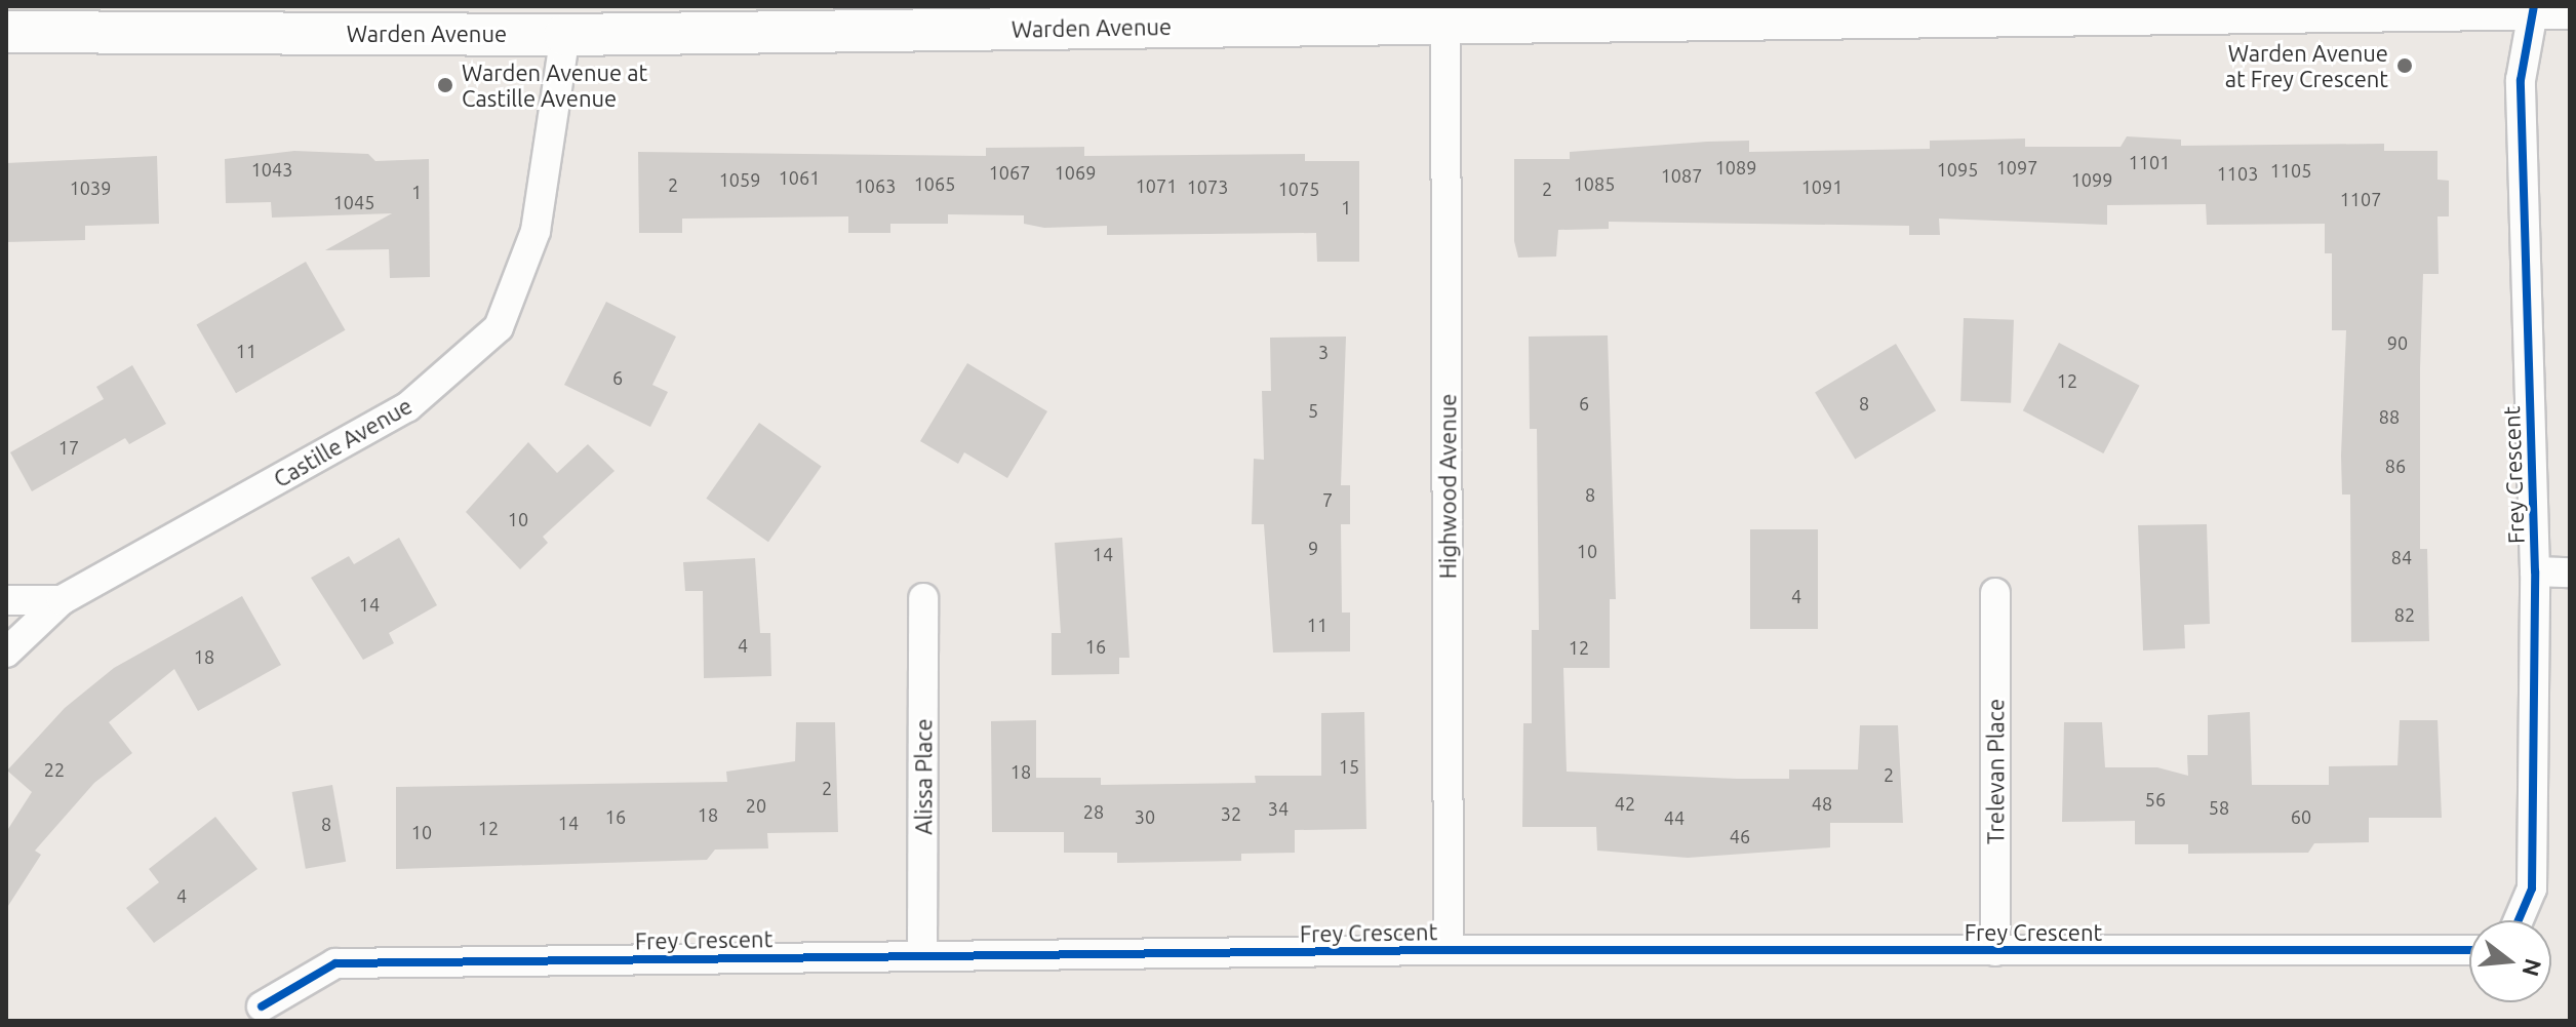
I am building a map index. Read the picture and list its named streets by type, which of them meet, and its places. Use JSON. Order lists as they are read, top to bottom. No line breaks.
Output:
{"streets":{"main road":["Warden Avenue"],"street":["Castille Avenue","Frey Crescent","Highwood Avenue","Trelevan Place","Alissa Place"]},"crossings":[["Warden Avenue","Castille Avenue"],["Warden Avenue","Frey Crescent"],["Warden Avenue","Highwood Avenue"],["Frey Crescent","Highwood Avenue"],["Frey Crescent","Trelevan Place"],["Frey Crescent","Alissa Place"]],"places":["Warden Avenue at Frey Crescent","Warden Avenue at Castille Avenue"],"house_numbers":["1101","1089","1097","1043","1095","1105","1067","1069","1103","1087","1061","1059","1099","1065","1085","2","1063","1071","1073","1091","1039","1075","2","1","1107","1045","1","90","11","3","6","12","6","8","5","88","17","86","8","7","10","9","10","14","84","4","14","82","11","4","16","12","18","15","22","18","2","2","56","42","48","20","58","34","28","32","18","16","30","60","44","14","8","12","10","46","4"],"north":"right"}
